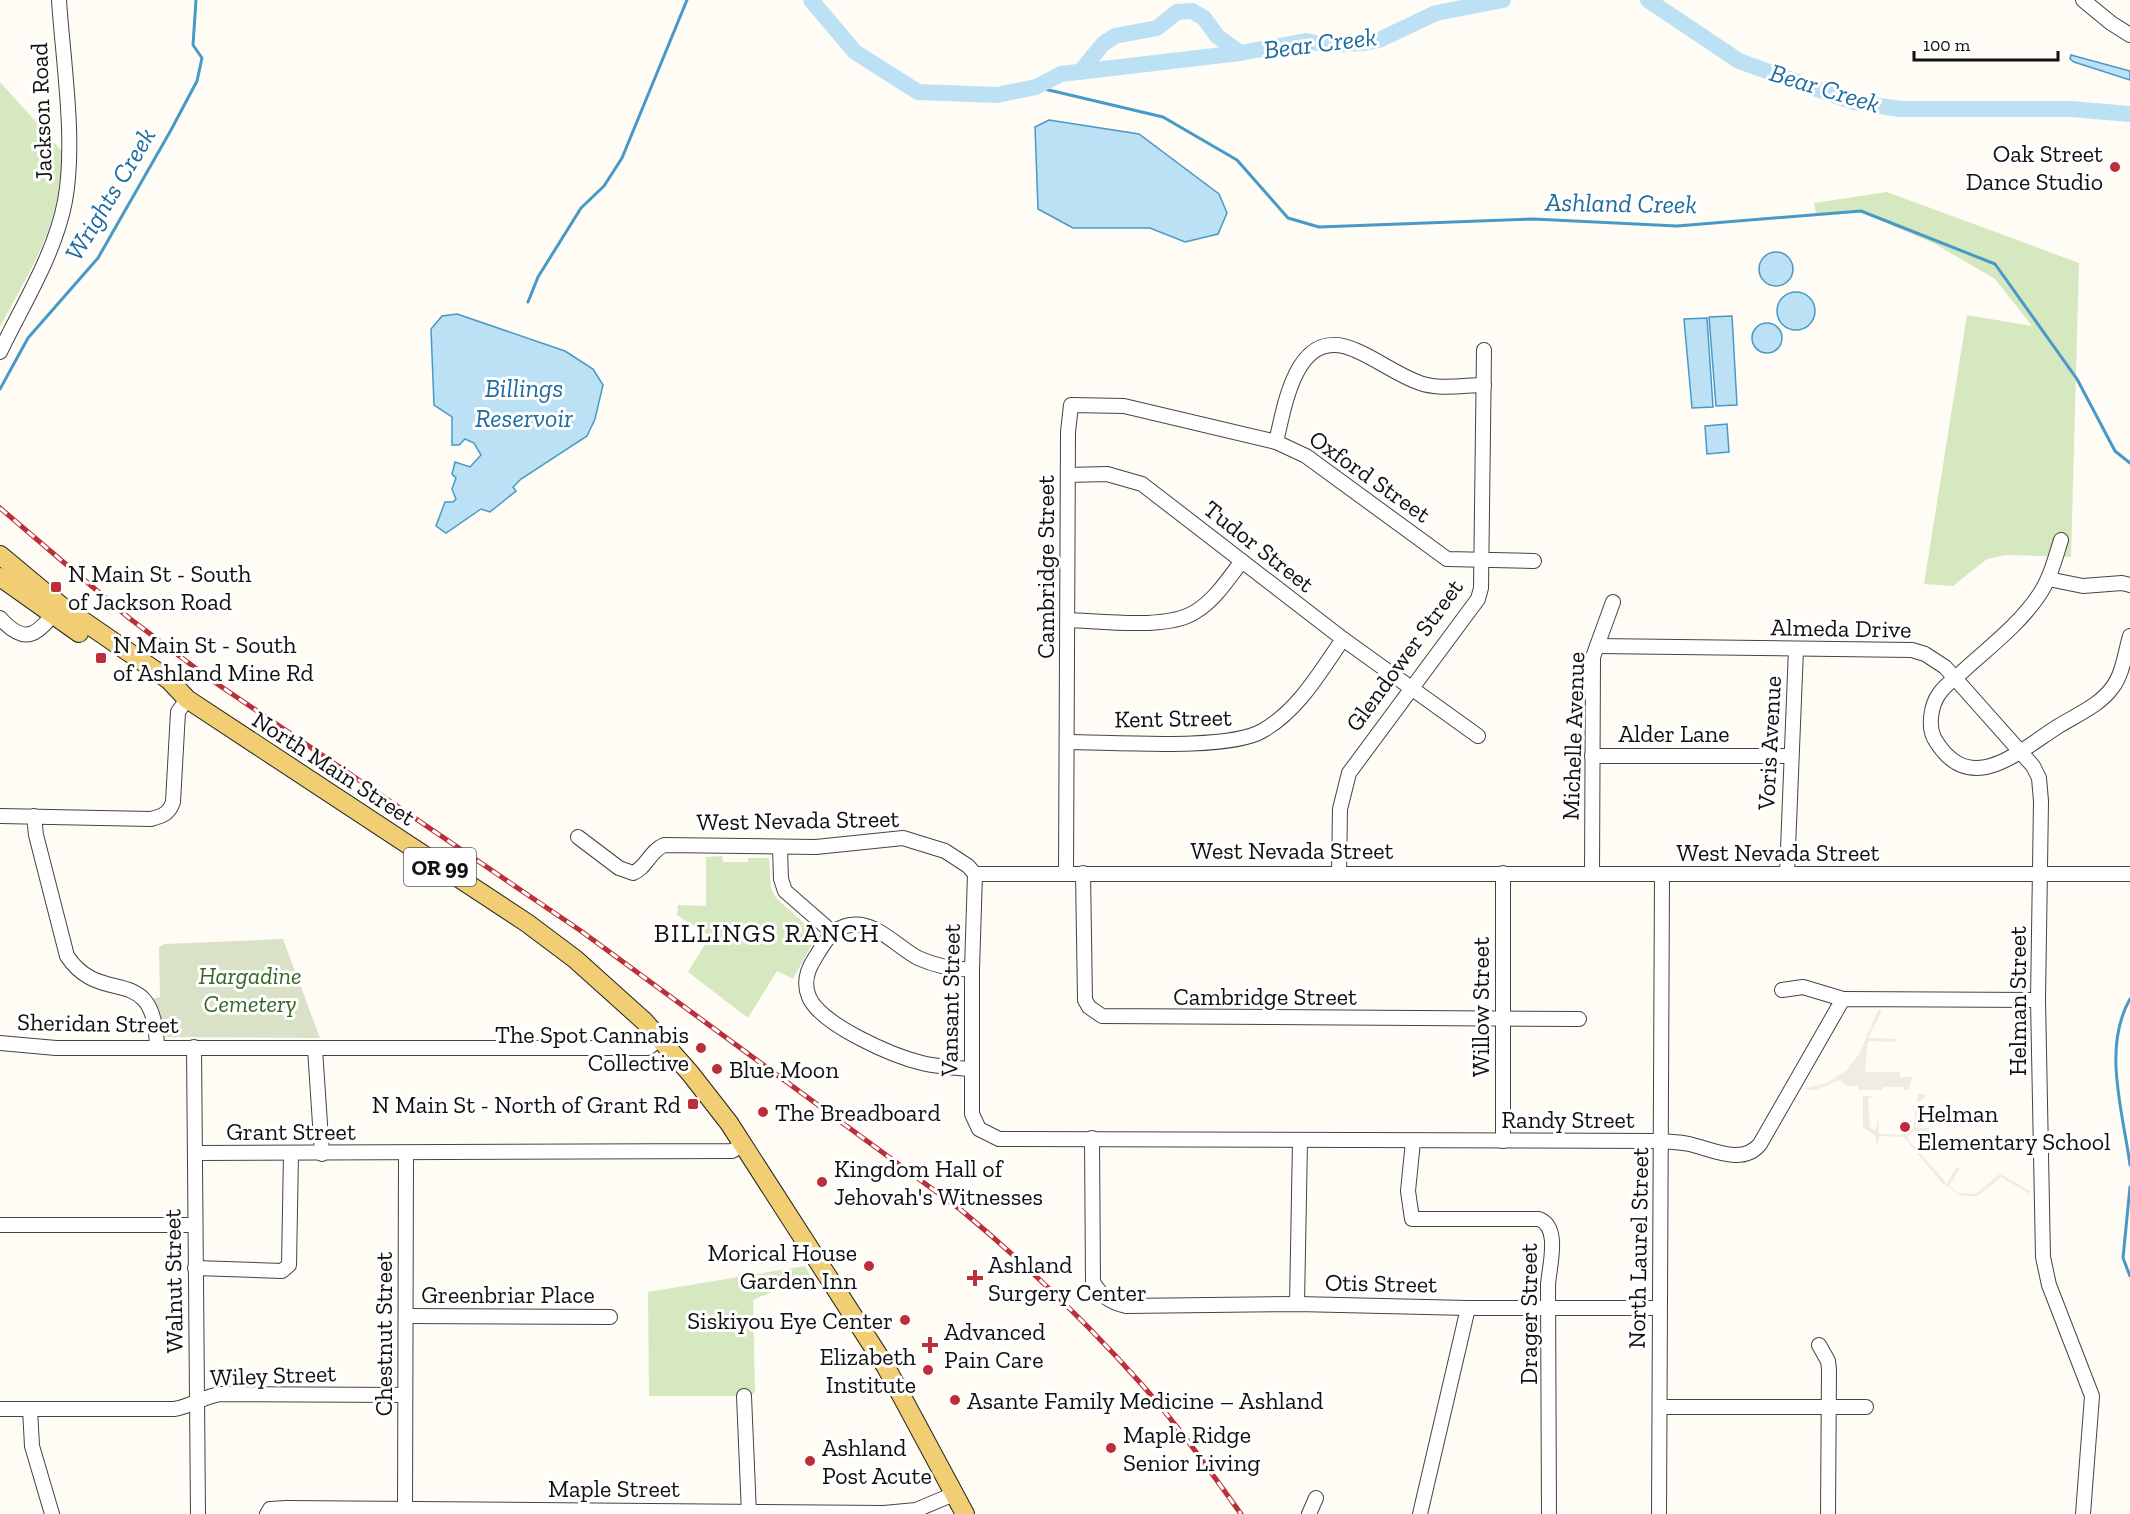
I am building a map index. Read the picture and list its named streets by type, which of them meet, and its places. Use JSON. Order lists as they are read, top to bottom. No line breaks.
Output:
{"streets":{"main road":["North Main Street","OR 99"],"street":["Jackson Road","Oxford Street","Tudor Street","Cambridge Street","Almeda Drive","Glendower Street","Kent Street","Alder Lane","Michelle Avenue","Voris Avenue","West Nevada Street","Vansant Street","Helman Street","Willow Street","Sheridan Street","Randy Street","Grant Street","North Laurel Street","Walnut Street","Otis Street","Greenbriar Place","Drager Street","Chestnut Street","Wiley Street","Maple Street"]},"crossings":[["Oxford Street","Cambridge Street"],["Oxford Street","Glendower Street"],["Tudor Street","Cambridge Street"],["Tudor Street","Glendower Street"],["Tudor Street","Kent Street"],["Cambridge Street","Kent Street"],["Cambridge Street","West Nevada Street"],["Cambridge Street","Willow Street"],["Almeda Drive","Michelle Avenue"],["Almeda Drive","Voris Avenue"],["Almeda Drive","West Nevada Street"],["Almeda Drive","Helman Street"],["Glendower Street","West Nevada Street"],["Alder Lane","Michelle Avenue"],["Alder Lane","Voris Avenue"],["Michelle Avenue","West Nevada Street"],["Voris Avenue","West Nevada Street"],["North Main Street","OR 99"],["North Main Street","Sheridan Street"],["North Main Street","Grant Street"],["North Main Street","Maple Street"],["West Nevada Street","Vansant Street"],["West Nevada Street","Helman Street"],["West Nevada Street","Willow Street"],["West Nevada Street","North Laurel Street"],["Vansant Street","Randy Street"],["Willow Street","Randy Street"],["Sheridan Street","Walnut Street"],["Randy Street","North Laurel Street"],["Randy Street","Otis Street"],["Randy Street","Drager Street"],["Grant Street","Walnut Street"],["Grant Street","Chestnut Street"],["North Laurel Street","Otis Street"],["Walnut Street","Wiley Street"],["Otis Street","Drager Street"],["Greenbriar Place","Chestnut Street"],["Chestnut Street","Wiley Street"],["Chestnut Street","Maple Street"]],"districts":["BILLINGS RANCH"],"water":["Bear Creek","Wrights Creek","Ashland Creek","Billings Reservoir"],"parks":["Hargadine Cemetery"],"places":{"other":["Oak Street Dance Studio","The Spot Cannabis Collective","Blue Moon","The Breadboard","Helman Elementary School","Kingdom Hall of Jehovah's Witnesses","Morical House Garden Inn","Siskiyou Eye Center","Elizabeth Institute","Asante Family Medicine – Ashland","Maple Ridge Senior Living","Ashland Post Acute"],"transit":["N Main St - South of Jackson Road","N Main St - South of Ashland Mine Rd","N Main St - North of Grant Rd"],"health":["Ashland Surgery Center","Advanced Pain Care"]},"scale_bar":"100 m"}
